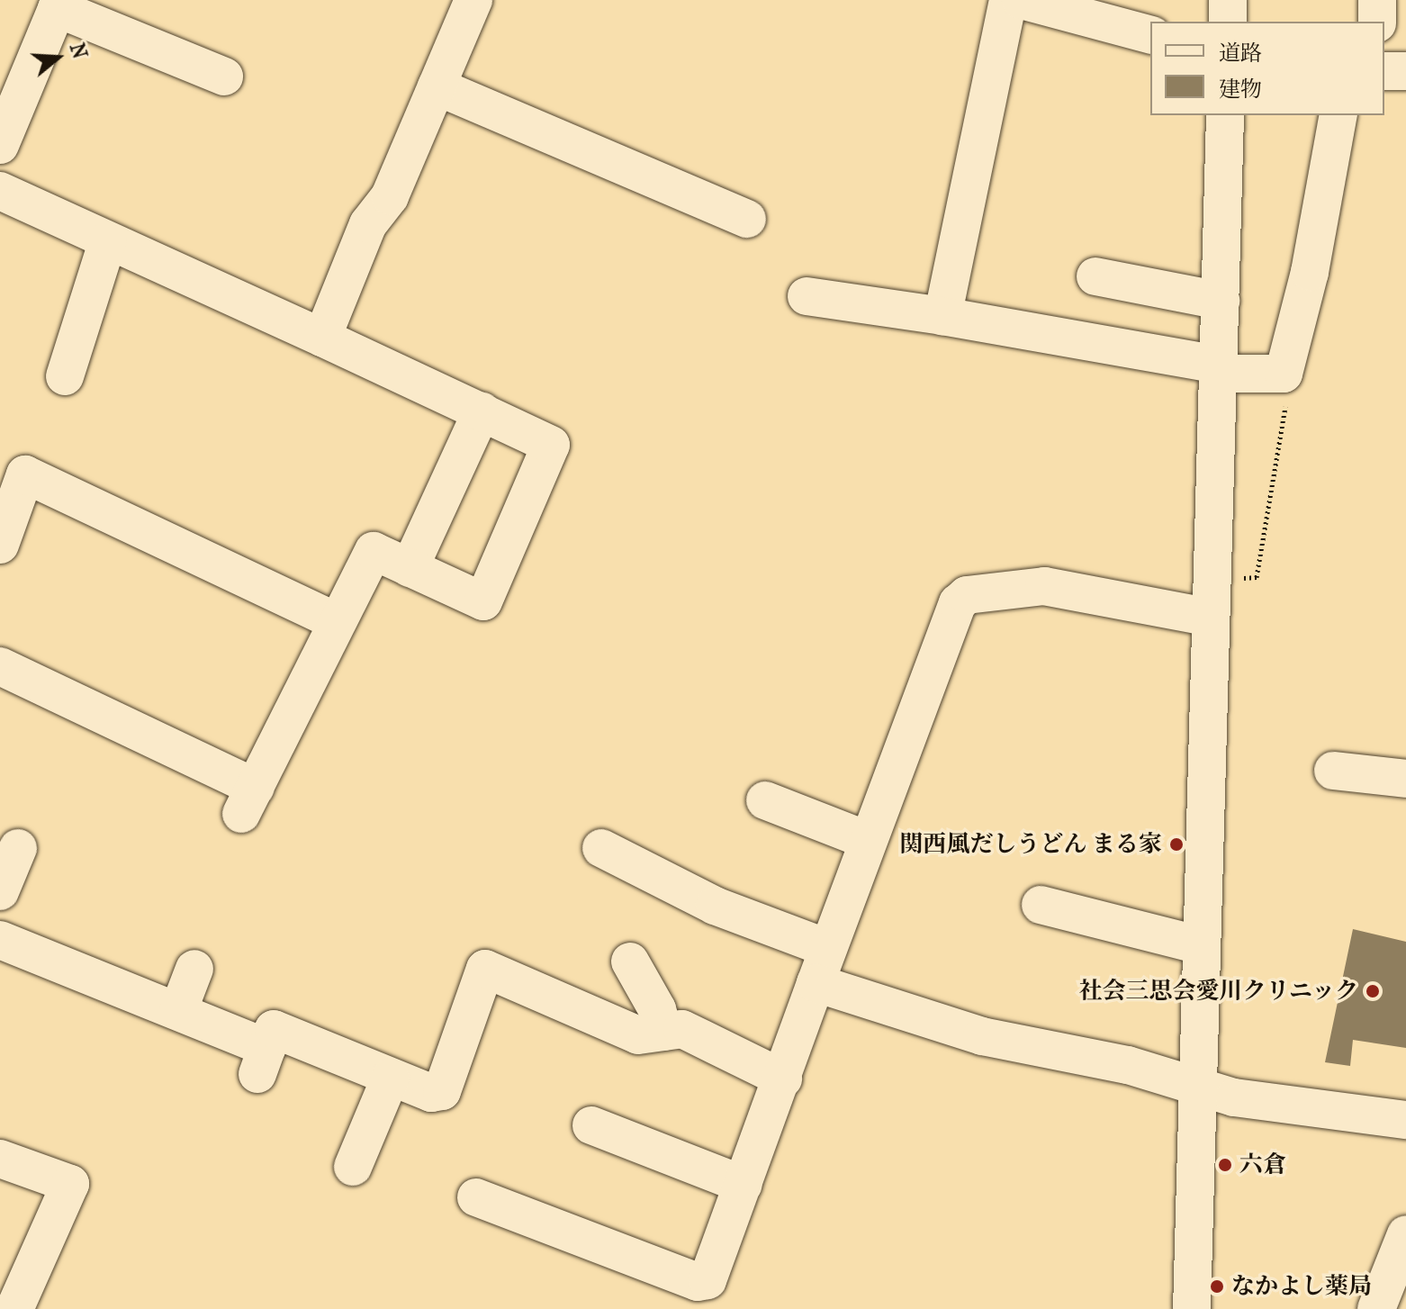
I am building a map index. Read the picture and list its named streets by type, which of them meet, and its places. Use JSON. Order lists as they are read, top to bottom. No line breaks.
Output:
{"places":["関西風だしうどん まる家","社会三思会愛川クリニック","六倉","なかよし薬局"],"legend":["道路","建物"],"north":"right"}
